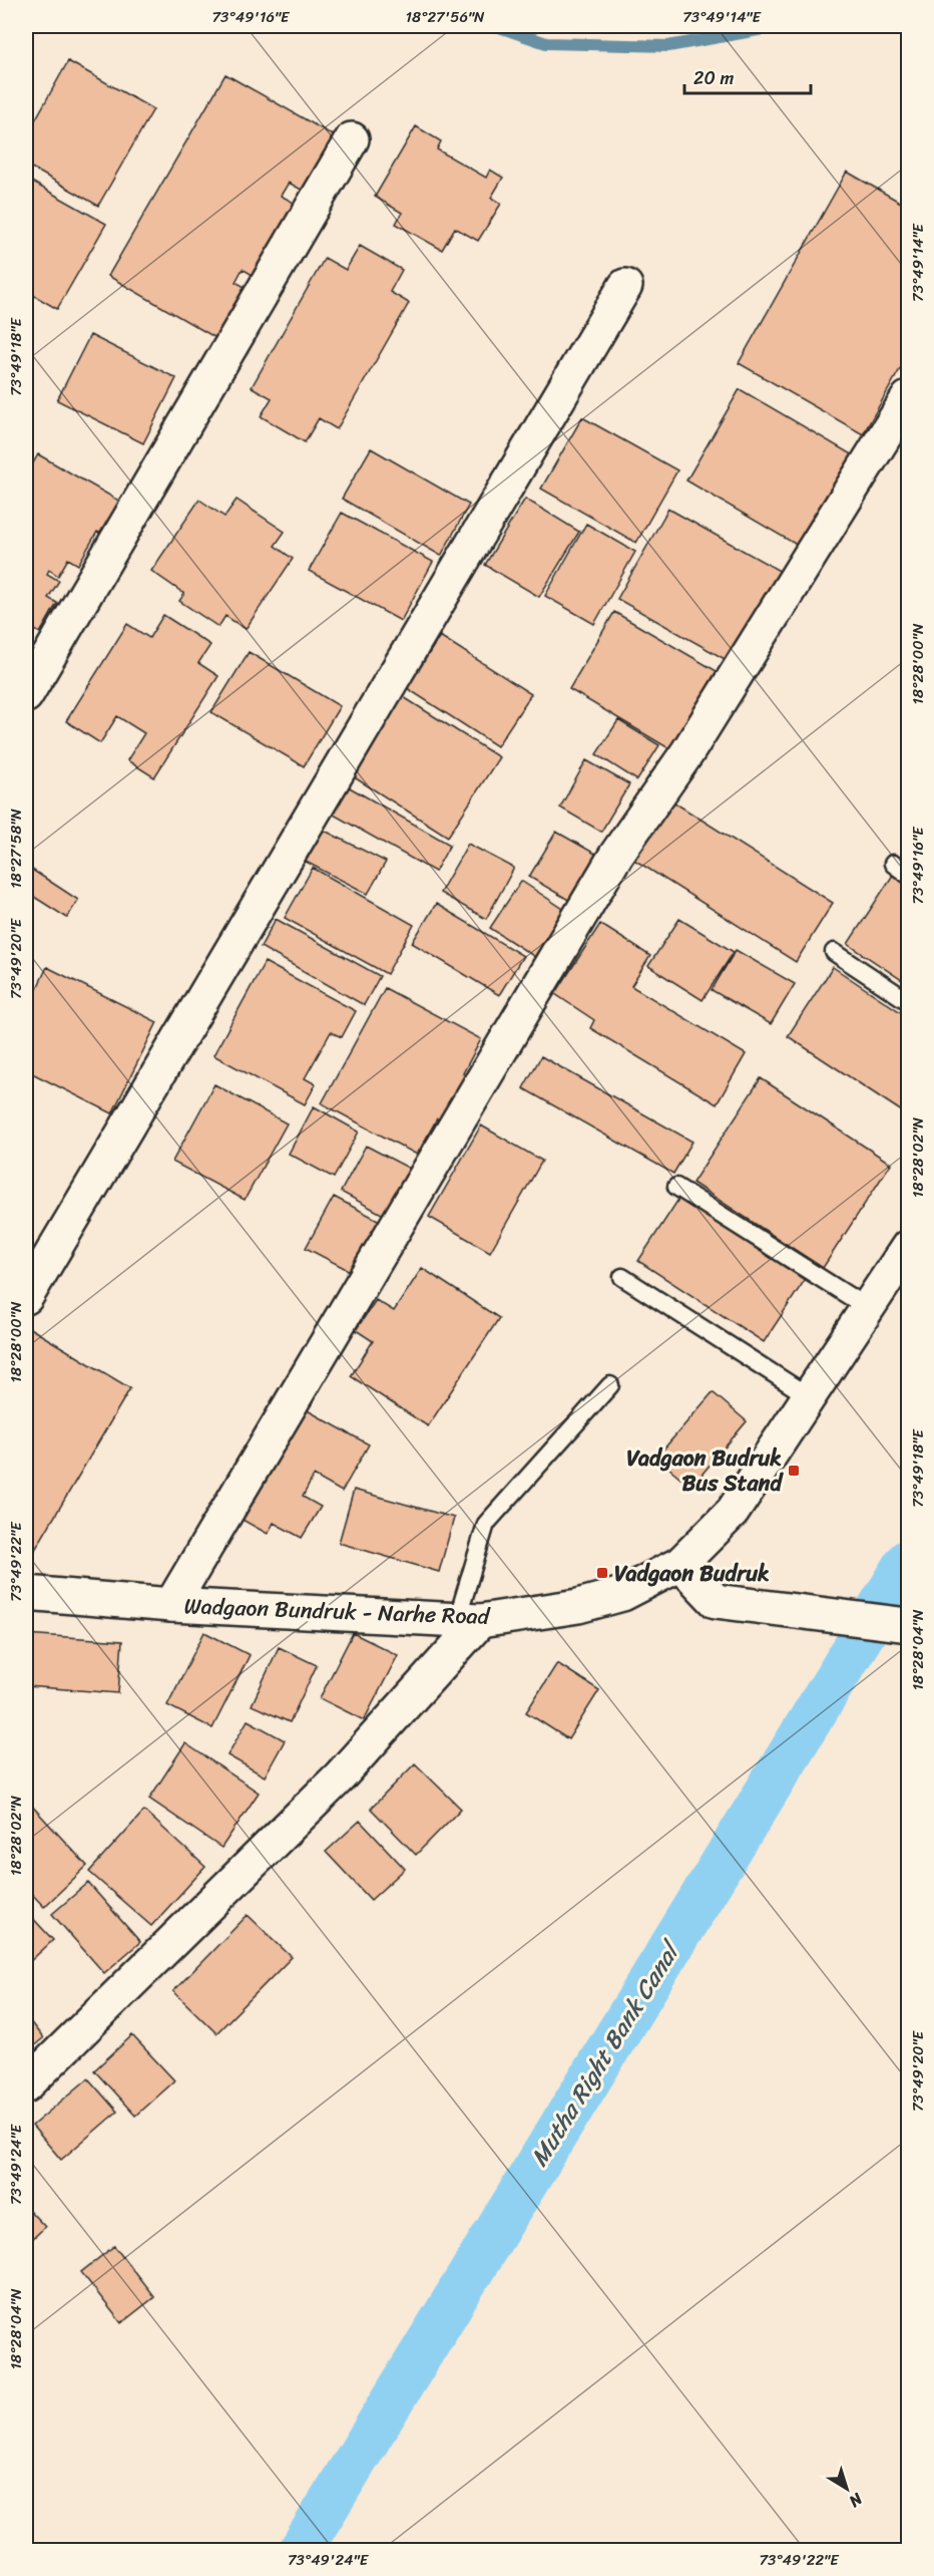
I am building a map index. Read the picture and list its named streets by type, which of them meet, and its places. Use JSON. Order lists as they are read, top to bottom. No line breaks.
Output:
{"streets":{"street":["Wadgaon Bundruk - Narhe Road"]},"water":["Mutha Right Bank Canal"],"places":{"transit":["Vadgaon Budruk Bus Stand","Vadgaon Budruk"]},"scale_bar":"20 m","north":"bottom right","coordinates":["73°49'16\"E","18°27'56\"N","73°49'14\"E","73°49'18\"E","18°28'00\"N","18°27'58\"N","73°49'20\"E","18°28'02\"N","73°49'22\"E","18°28'04\"N","73°49'24\"E"]}
